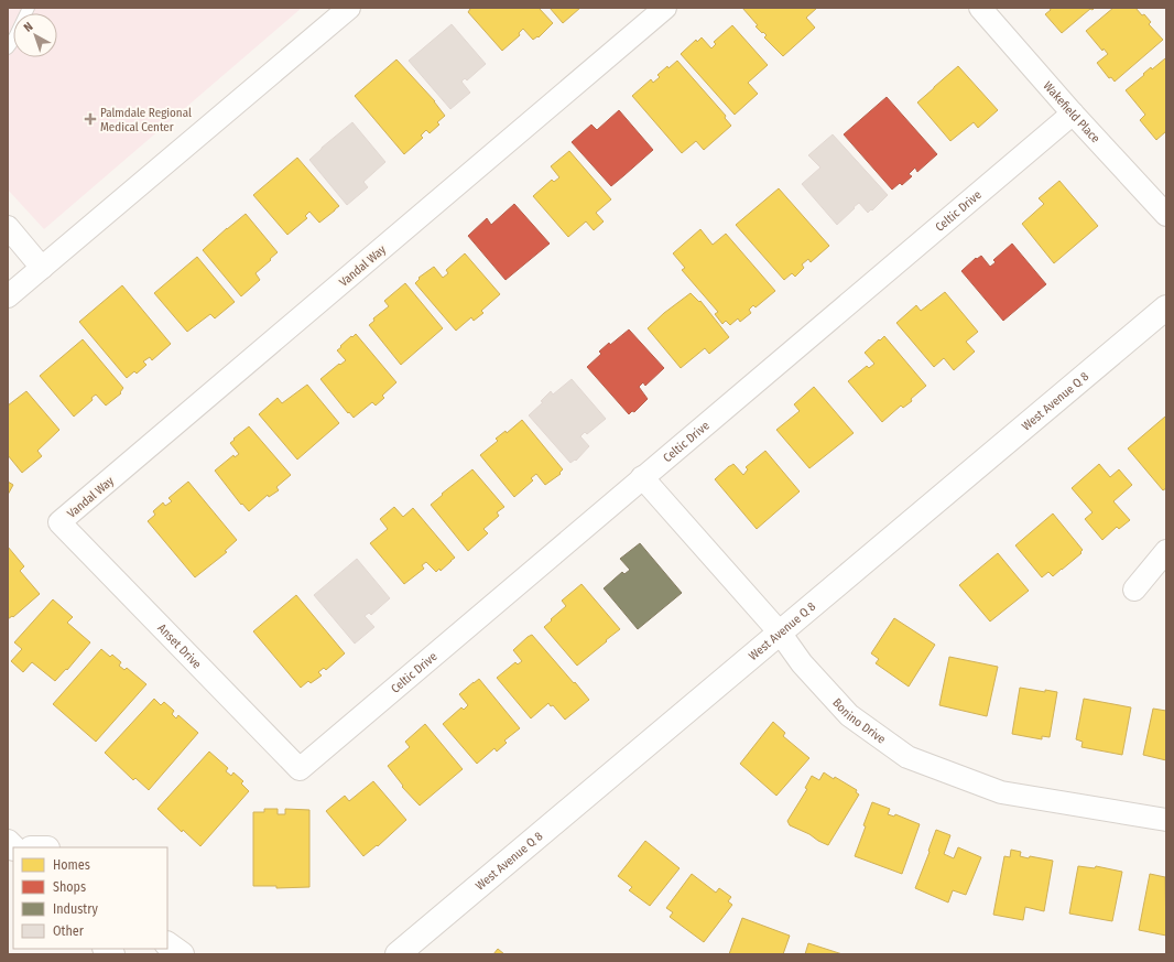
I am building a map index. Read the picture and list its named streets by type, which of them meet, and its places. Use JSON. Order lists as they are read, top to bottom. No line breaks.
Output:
{"streets":{"street":["Wakefield Place","Celtic Drive","Vandal Way","West Avenue Q 8","Anset Drive","Bonino Drive"]},"crossings":[["Wakefield Place","Celtic Drive"],["Celtic Drive","Anset Drive"],["Celtic Drive","Bonino Drive"],["Vandal Way","Anset Drive"],["West Avenue Q 8","Bonino Drive"]],"places":{"health":["Palmdale Regional Medical Center"]},"legend":["Homes","Shops","Industry","Other"],"north":"top left"}
